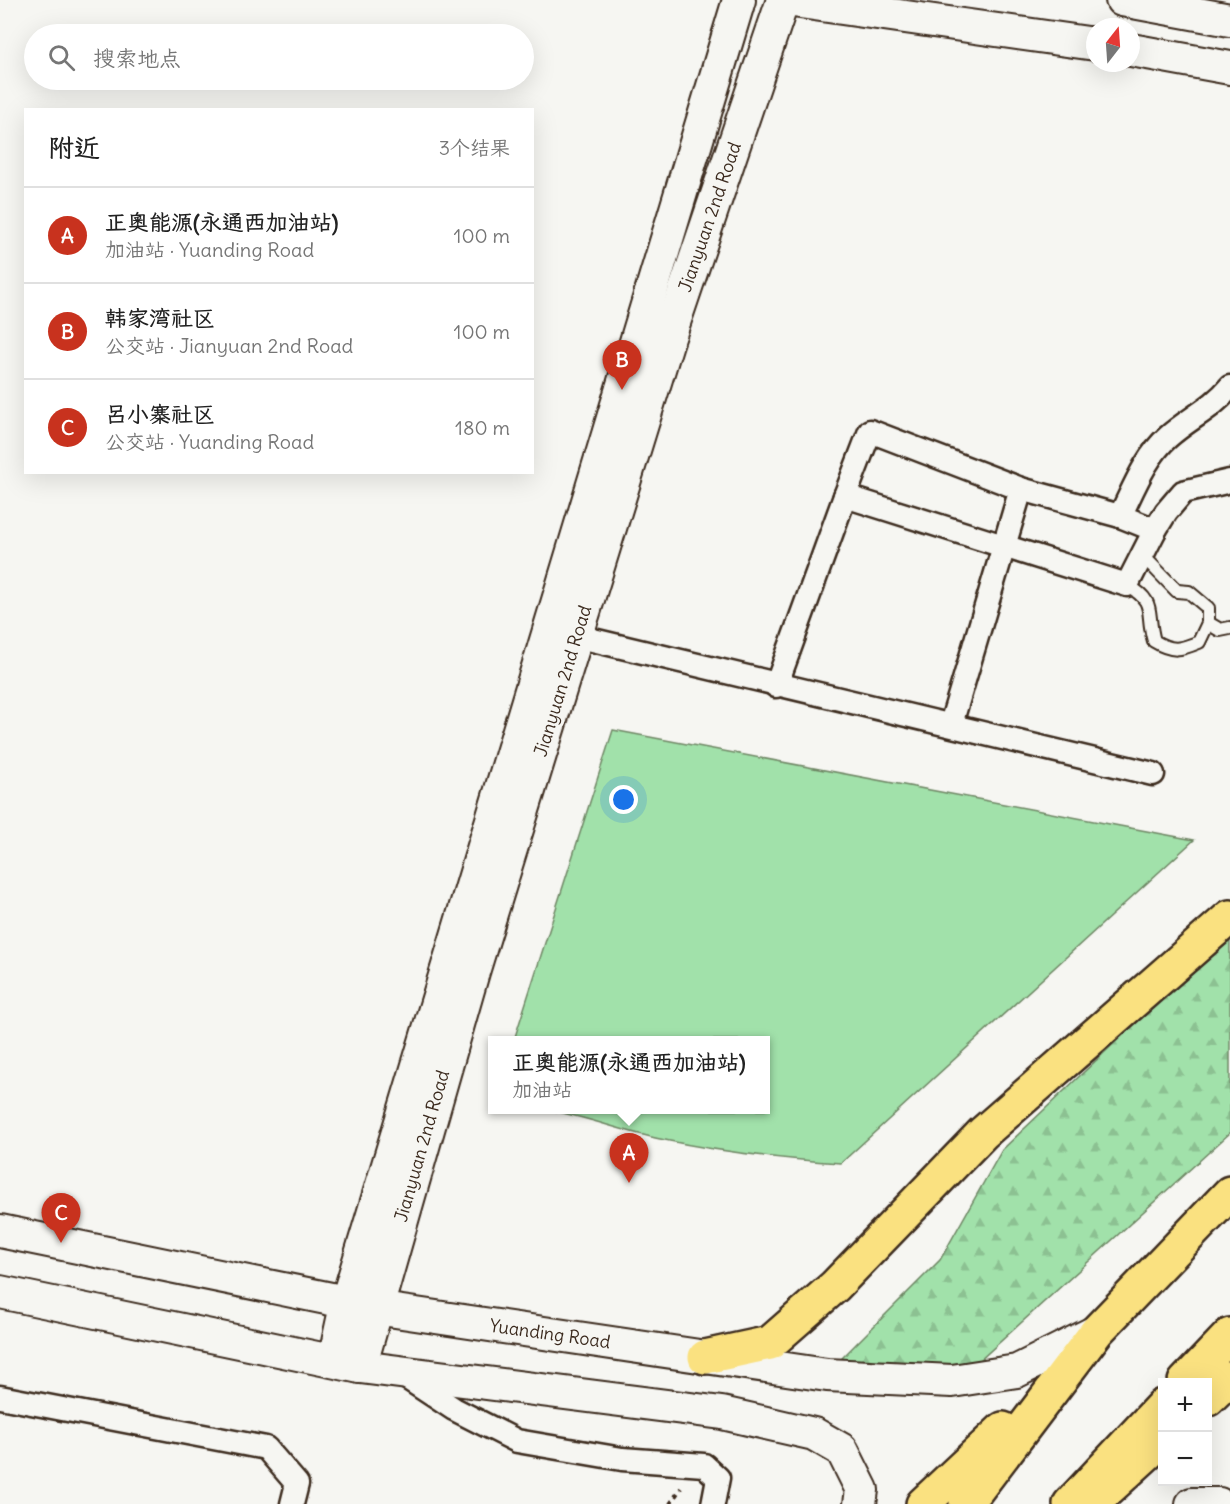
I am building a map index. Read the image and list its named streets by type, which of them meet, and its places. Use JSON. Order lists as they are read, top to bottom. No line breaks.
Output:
{"streets":{"street":["Jianyuan 2nd Road","Yuanding Road"]},"crossings":[["Jianyuan 2nd Road","Yuanding Road"]],"north":"top","page":{"search":"搜索地点","heading":["附近","3个结果"],"list":[{"mark":"A","name":"正奥能源(永通西加油站)","note":"加油站 · Yuanding Road","value":"100 m"},{"mark":"B","name":"韩家湾社区","note":"公交站 · Jianyuan 2nd Road","value":"100 m"},{"mark":"C","name":"吕小寨社区","note":"公交站 · Yuanding Road","value":"180 m"}],"pins":["B","A","C"],"popup":["正奥能源(永通西加油站)","加油站"],"map_buttons":["+","−"]}}
